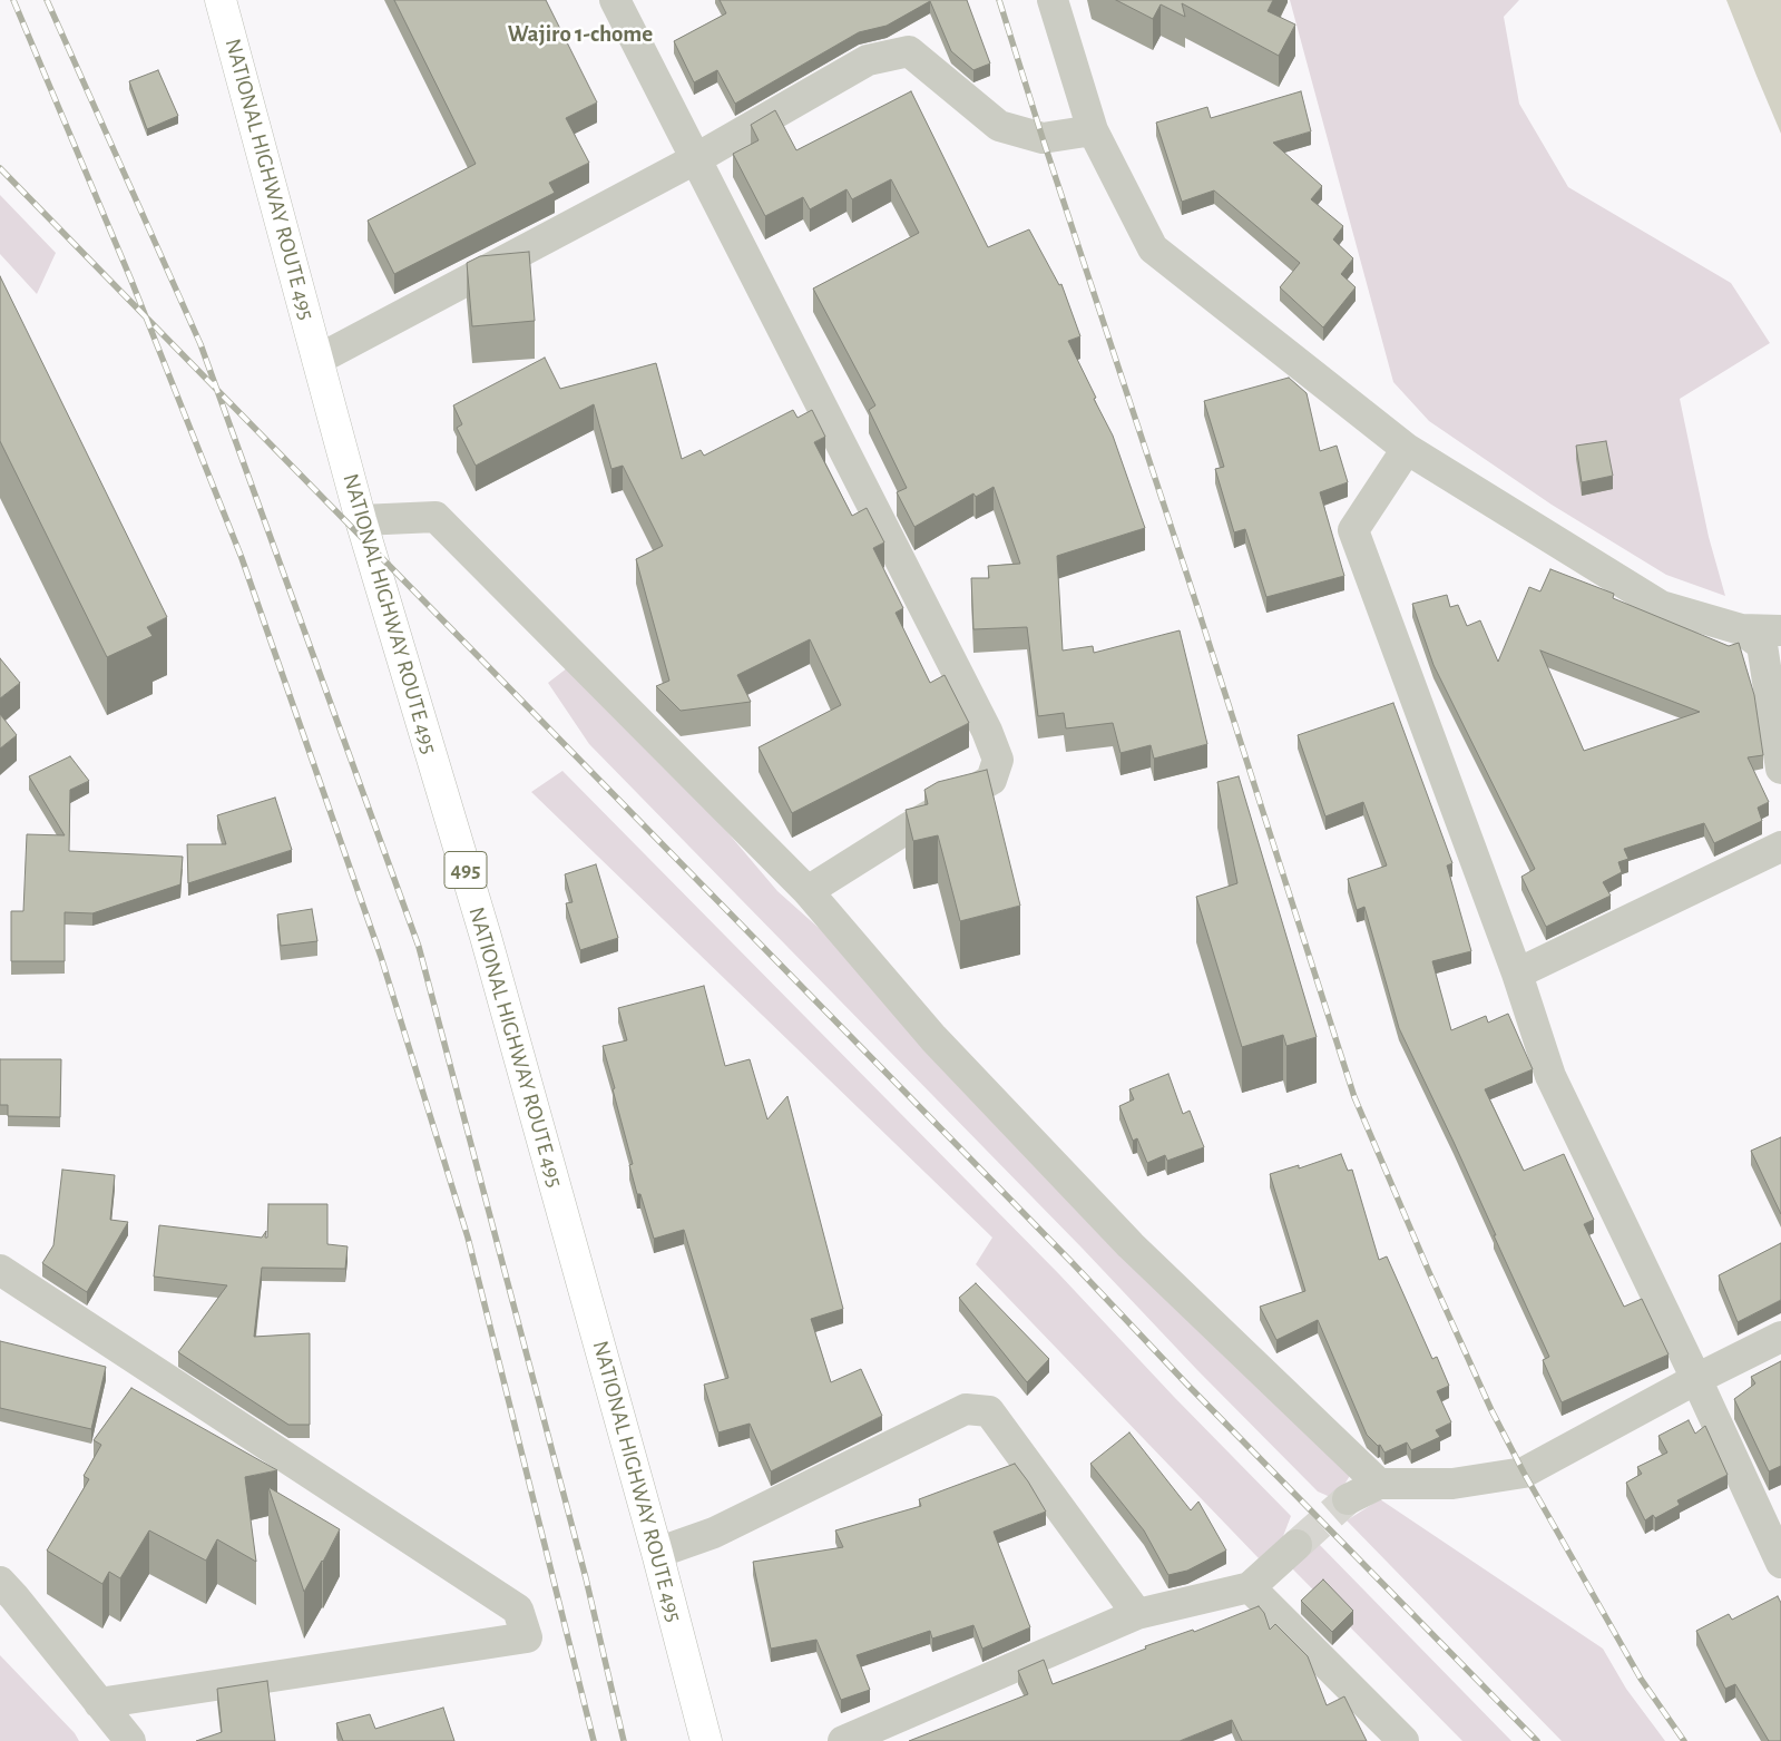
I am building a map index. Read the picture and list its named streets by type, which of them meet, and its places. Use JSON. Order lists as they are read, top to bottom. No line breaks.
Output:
{"streets":{"highway":["NATIONAL HIGHWAY ROUTE 495","495"]},"districts":["Wajiro 1-chome"]}
